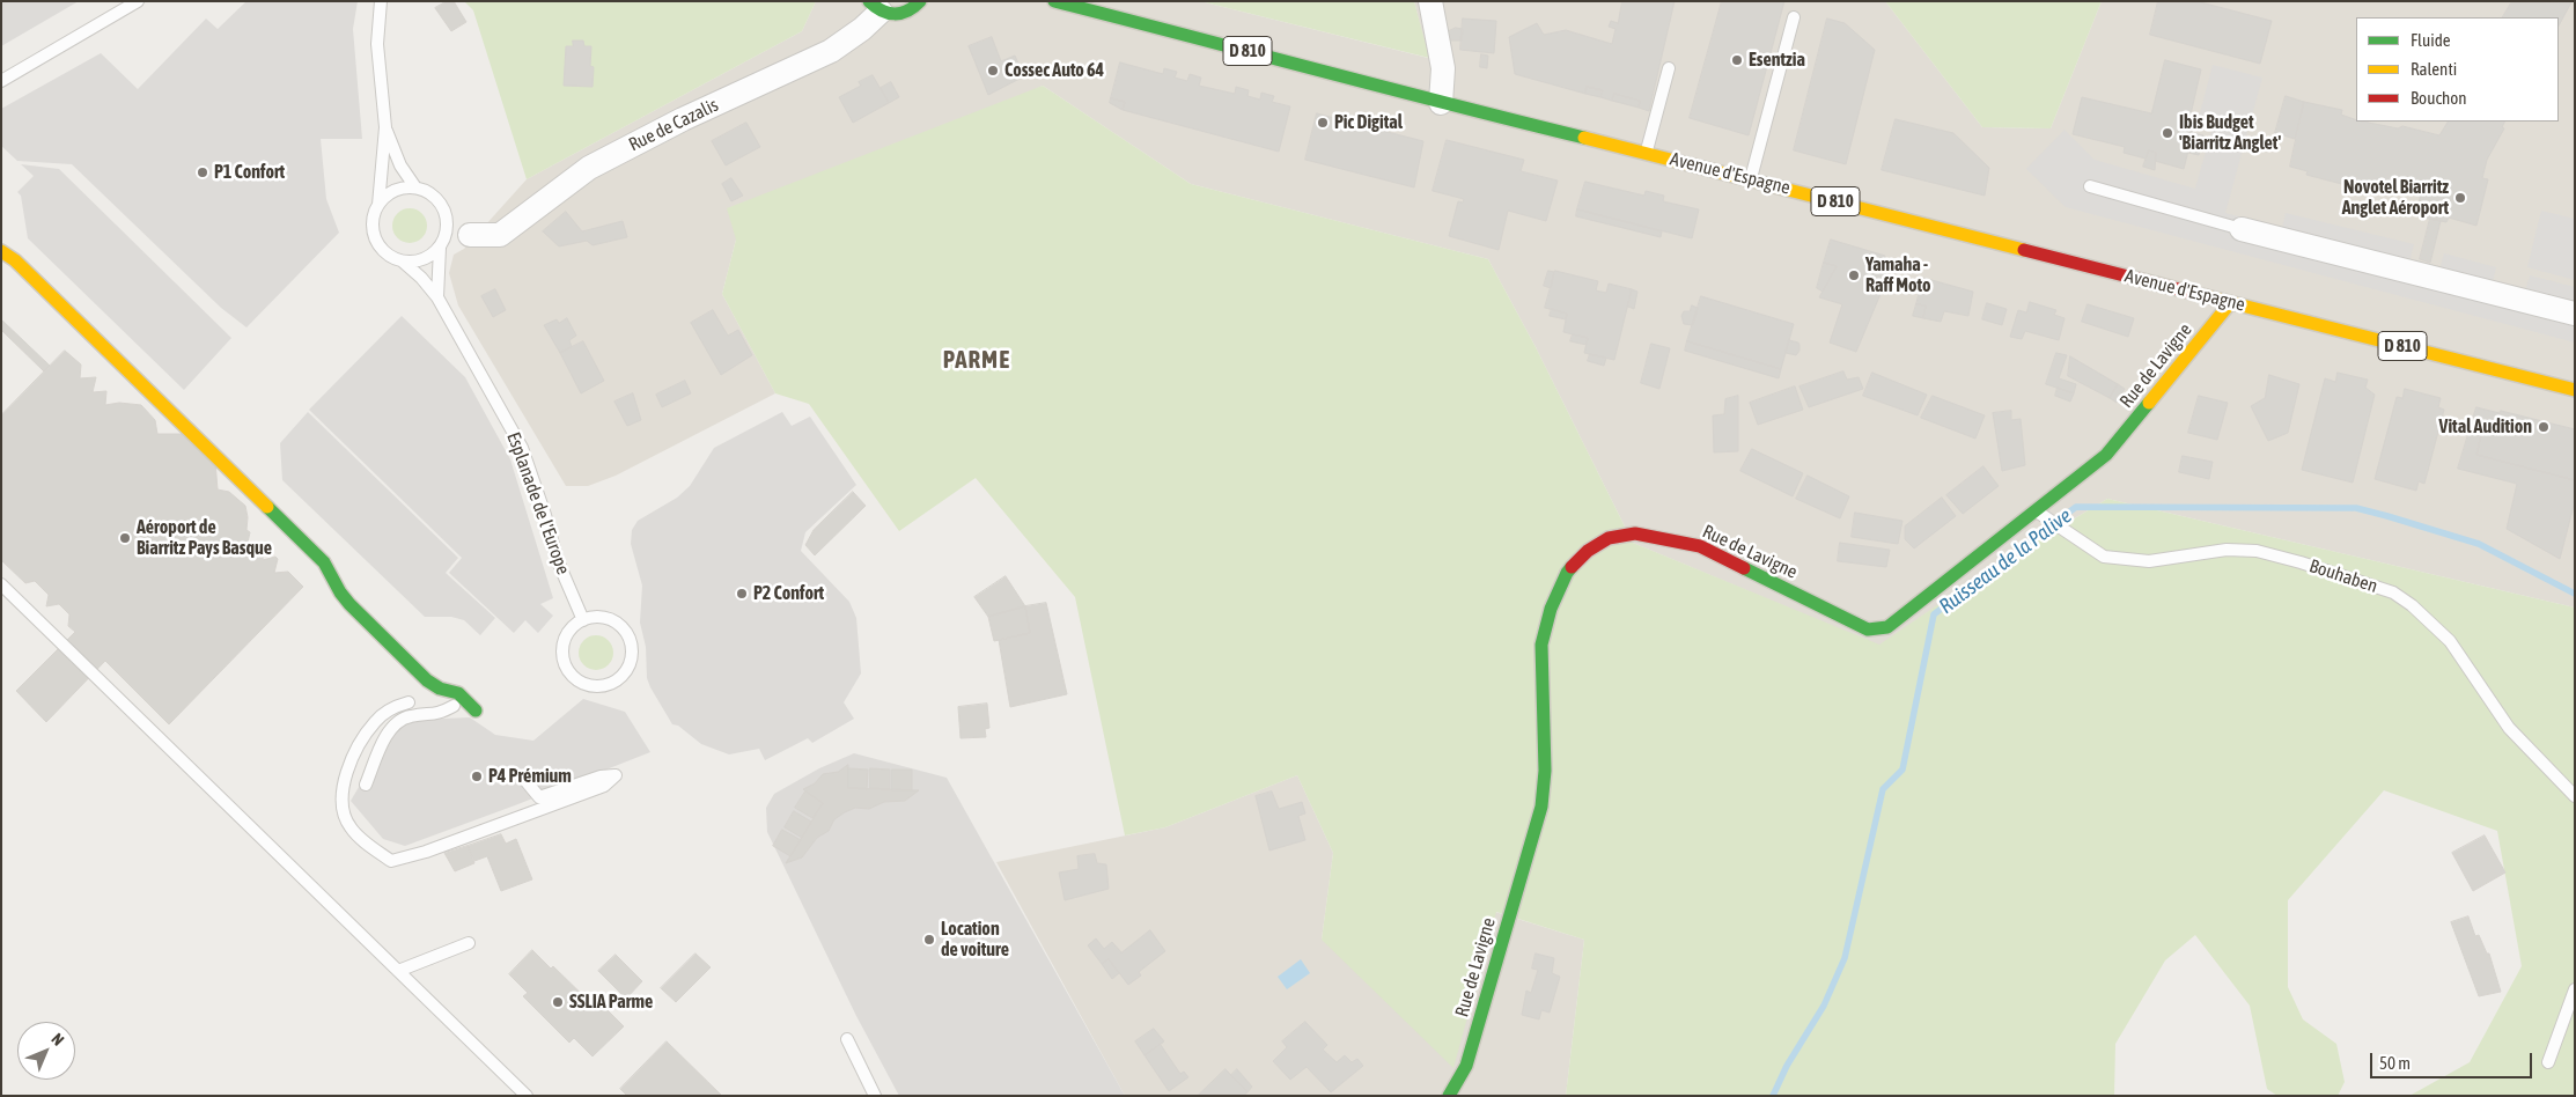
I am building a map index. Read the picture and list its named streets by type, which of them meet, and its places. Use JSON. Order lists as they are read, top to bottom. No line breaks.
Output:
{"streets":{"street":["D 810","Rue de Cazalis","Avenue d'Espagne","Rue de Lavigne"],"lane":["Esplanade de l'Europe","Bouhaben"]},"crossings":[["Avenue d'Espagne","Rue de Lavigne"],["Rue de Lavigne","Bouhaben"]],"districts":["PARME"],"water":["Ruisseau de la Palive"],"places":["Esentzia","Cossec Auto 64","Pic Digital","Ibis Budget 'Biarritz Anglet'","P1 Confort","Novotel Biarritz Anglet Aéroport","Yamaha - Raff Moto","Vital Audition","Aéroport de Biarritz Pays Basque","P2 Confort","P4 Prémium","Location de voiture","SSLIA Parme"],"legend":["Fluide","Ralenti","Bouchon"],"scale_bar":"50 m","north":"top right"}
